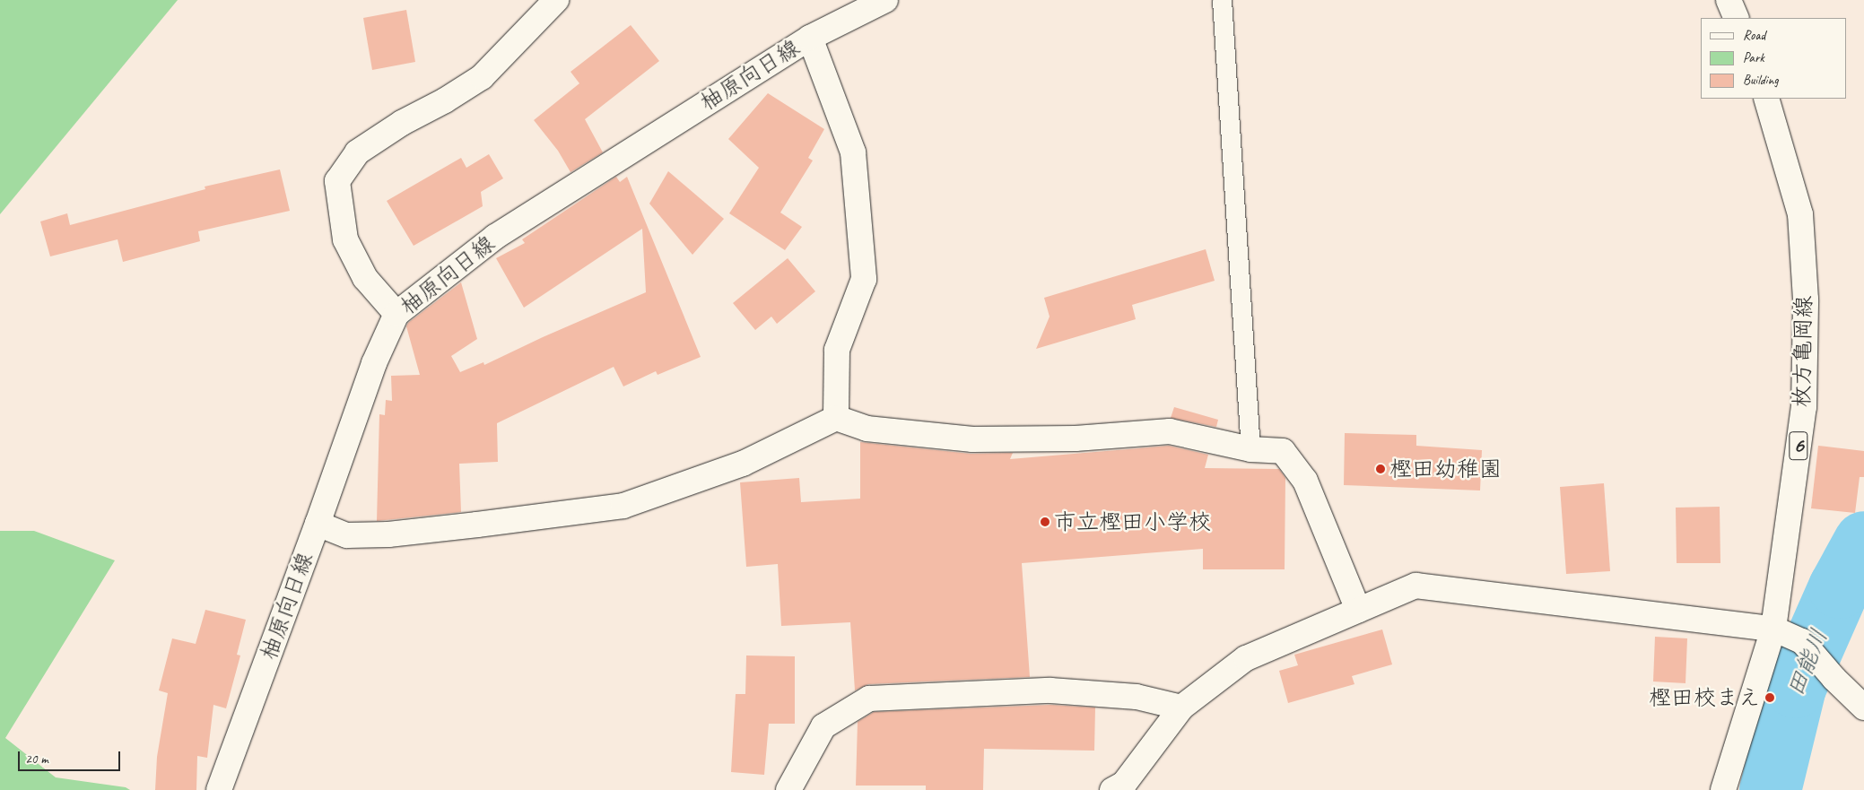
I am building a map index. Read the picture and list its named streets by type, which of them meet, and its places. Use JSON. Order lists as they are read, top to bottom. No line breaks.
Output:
{"streets":{"street":["柚原向日線","枚方亀岡線","6"]},"water":["田能川"],"places":["樫田幼稚園","市立樫田小学校","樫田校まえ"],"legend":["Road","Park","Building"],"scale_bar":"20 m"}
